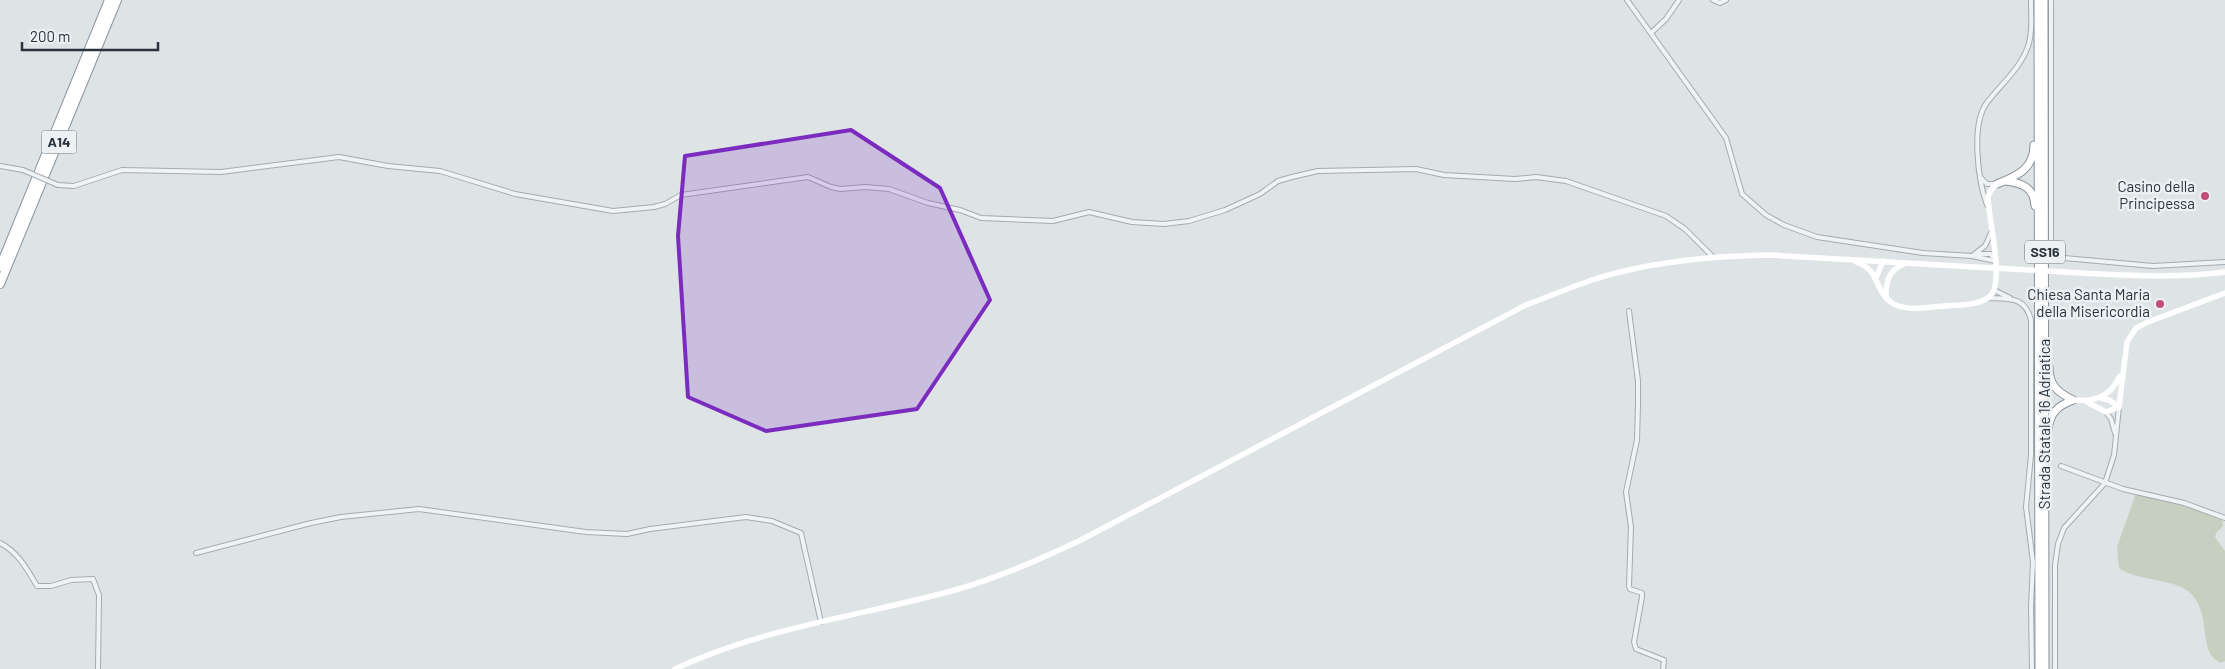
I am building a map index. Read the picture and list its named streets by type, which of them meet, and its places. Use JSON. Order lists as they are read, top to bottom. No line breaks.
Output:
{"streets":{"highway":["A14","SS16","Strada Statale 16 Adriatica"]},"places":["Casino della Principessa","Chiesa Santa Maria della Misericordia"],"scale_bar":"200 m"}
